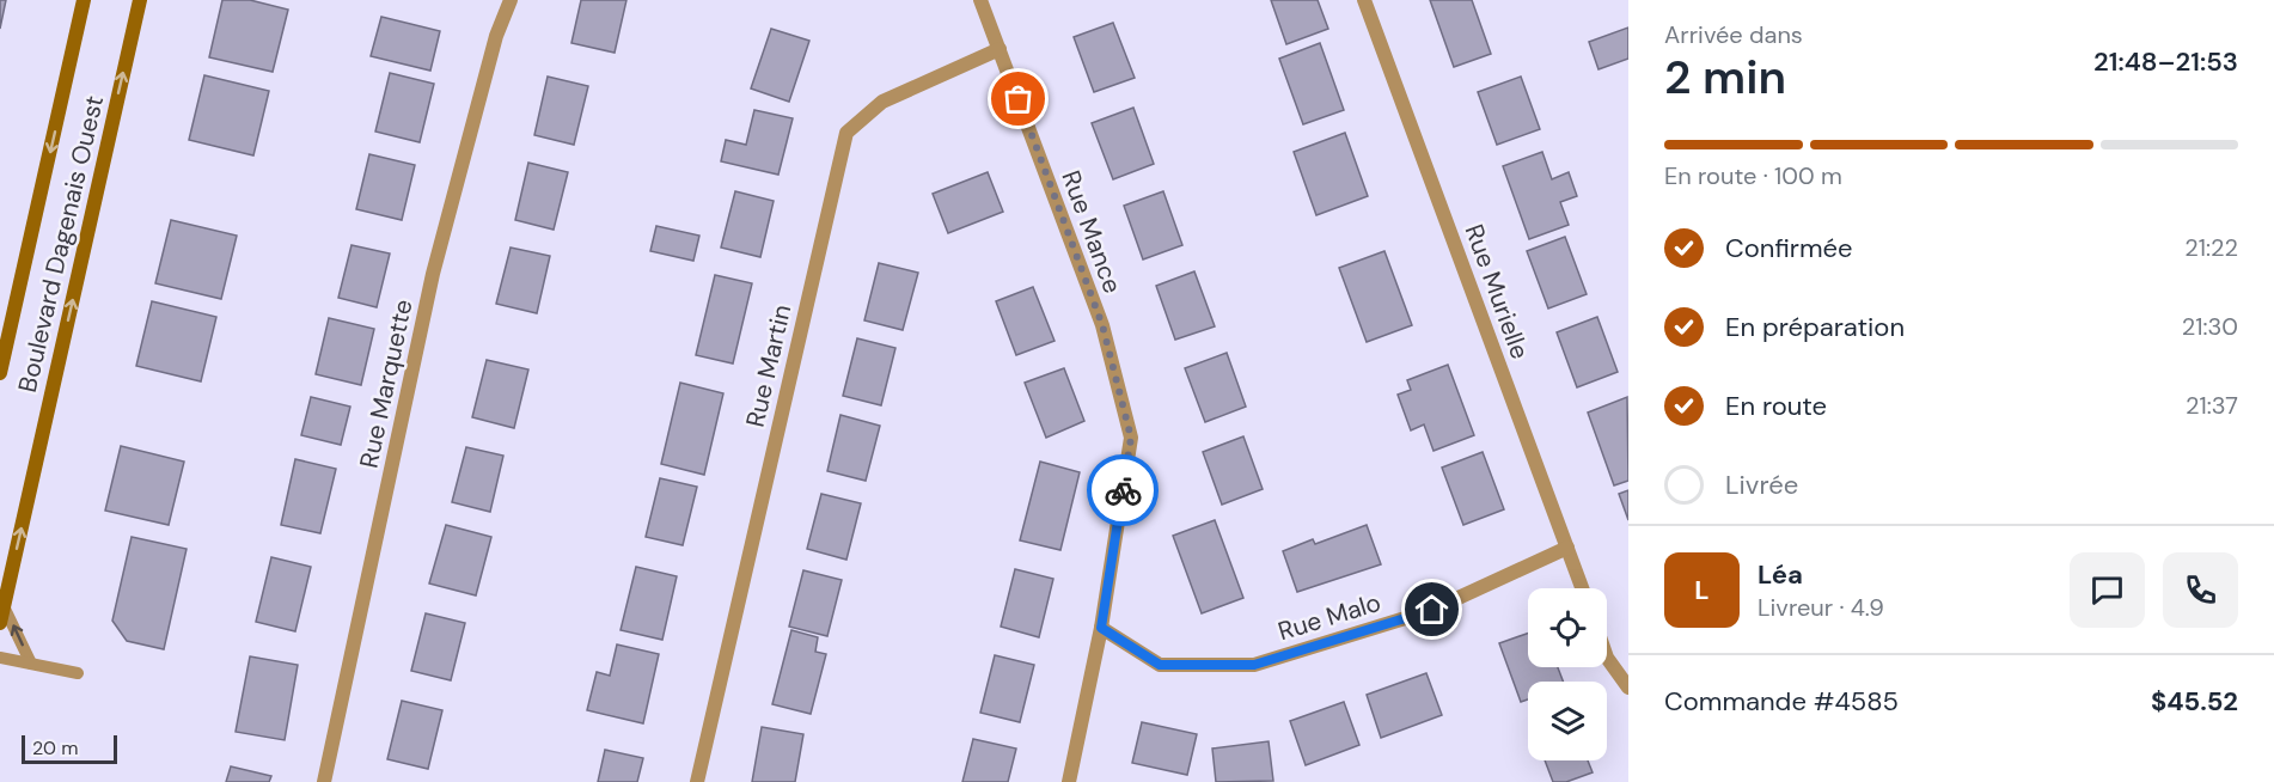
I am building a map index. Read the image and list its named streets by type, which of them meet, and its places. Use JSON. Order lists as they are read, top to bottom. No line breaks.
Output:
{"streets":{"main road":["Boulevard Dagenais Ouest"],"street":["Rue Mance","Rue Murielle","Rue Martin","Rue Marquette","Rue Malo"]},"crossings":[["Rue Mance","Rue Martin"],["Rue Mance","Rue Malo"],["Rue Murielle","Rue Malo"]],"scale_bar":"20 m","page":{"heading":["2 min","Arrivée dans","21:48–21:53"],"panel":["Léa","Livreur · 4.9","Commande #4585","$45.52"],"bar":"En route · 100 m","list":[["Confirmée","21:22"],["En préparation","21:30"],["En route","21:37"],"Livrée"],"round":"L","scale":"20 m"}}
